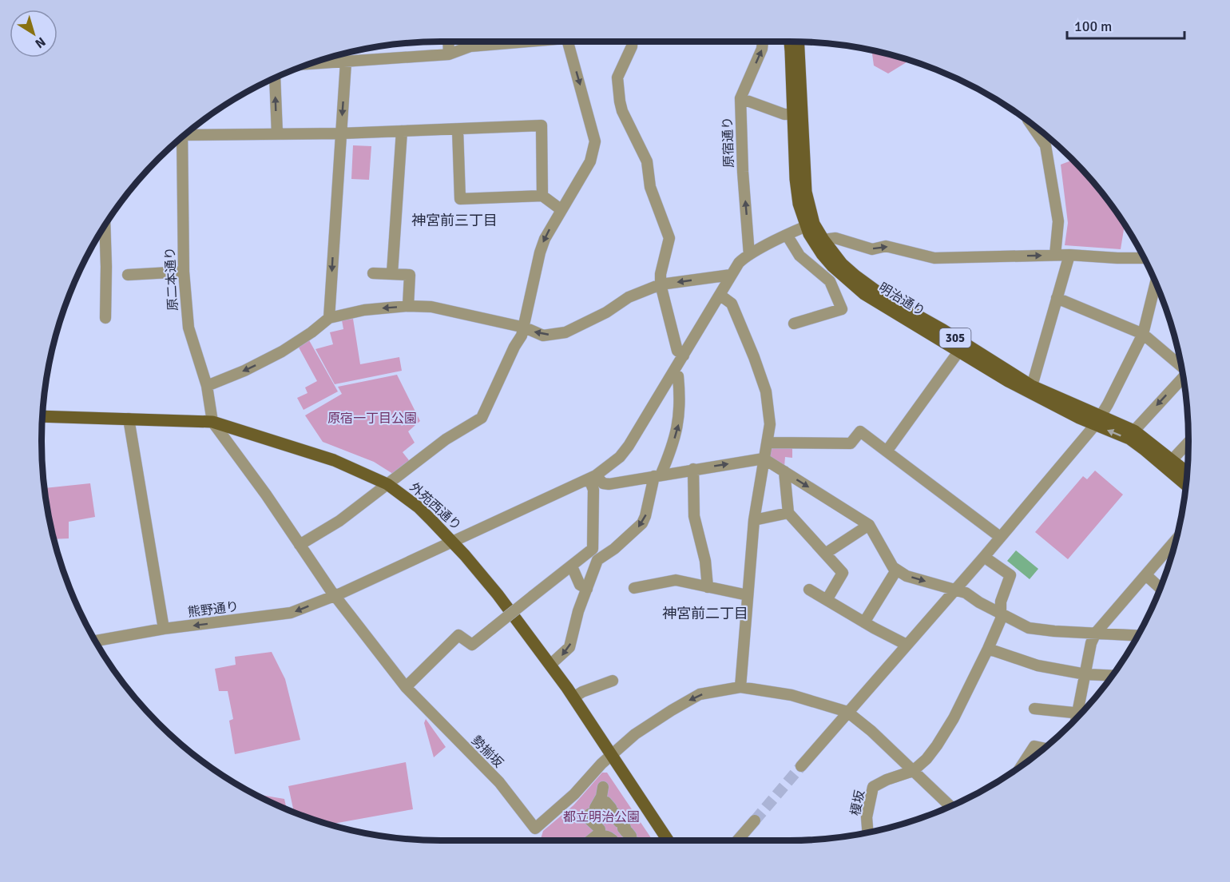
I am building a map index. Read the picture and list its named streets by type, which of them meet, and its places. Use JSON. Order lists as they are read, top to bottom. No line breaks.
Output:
{"streets":{"main road":["明治通り","305","外苑西通り"],"street":["原宿通り","原二本通り","熊野通り","勢揃坂","榎坂"]},"crossings":[["原宿通り","熊野通り"],["原二本通り","外苑西通り"],["原二本通り","勢揃坂"],["明治通り","熊野通り"],["外苑西通り","熊野通り"],["外苑西通り","勢揃坂"],["熊野通り","勢揃坂"]],"districts":["神宮前三丁目","神宮前二丁目"],"parks":["原宿一丁目公園","都立明治公園"],"scale_bar":"100 m","north":"bottom right"}
